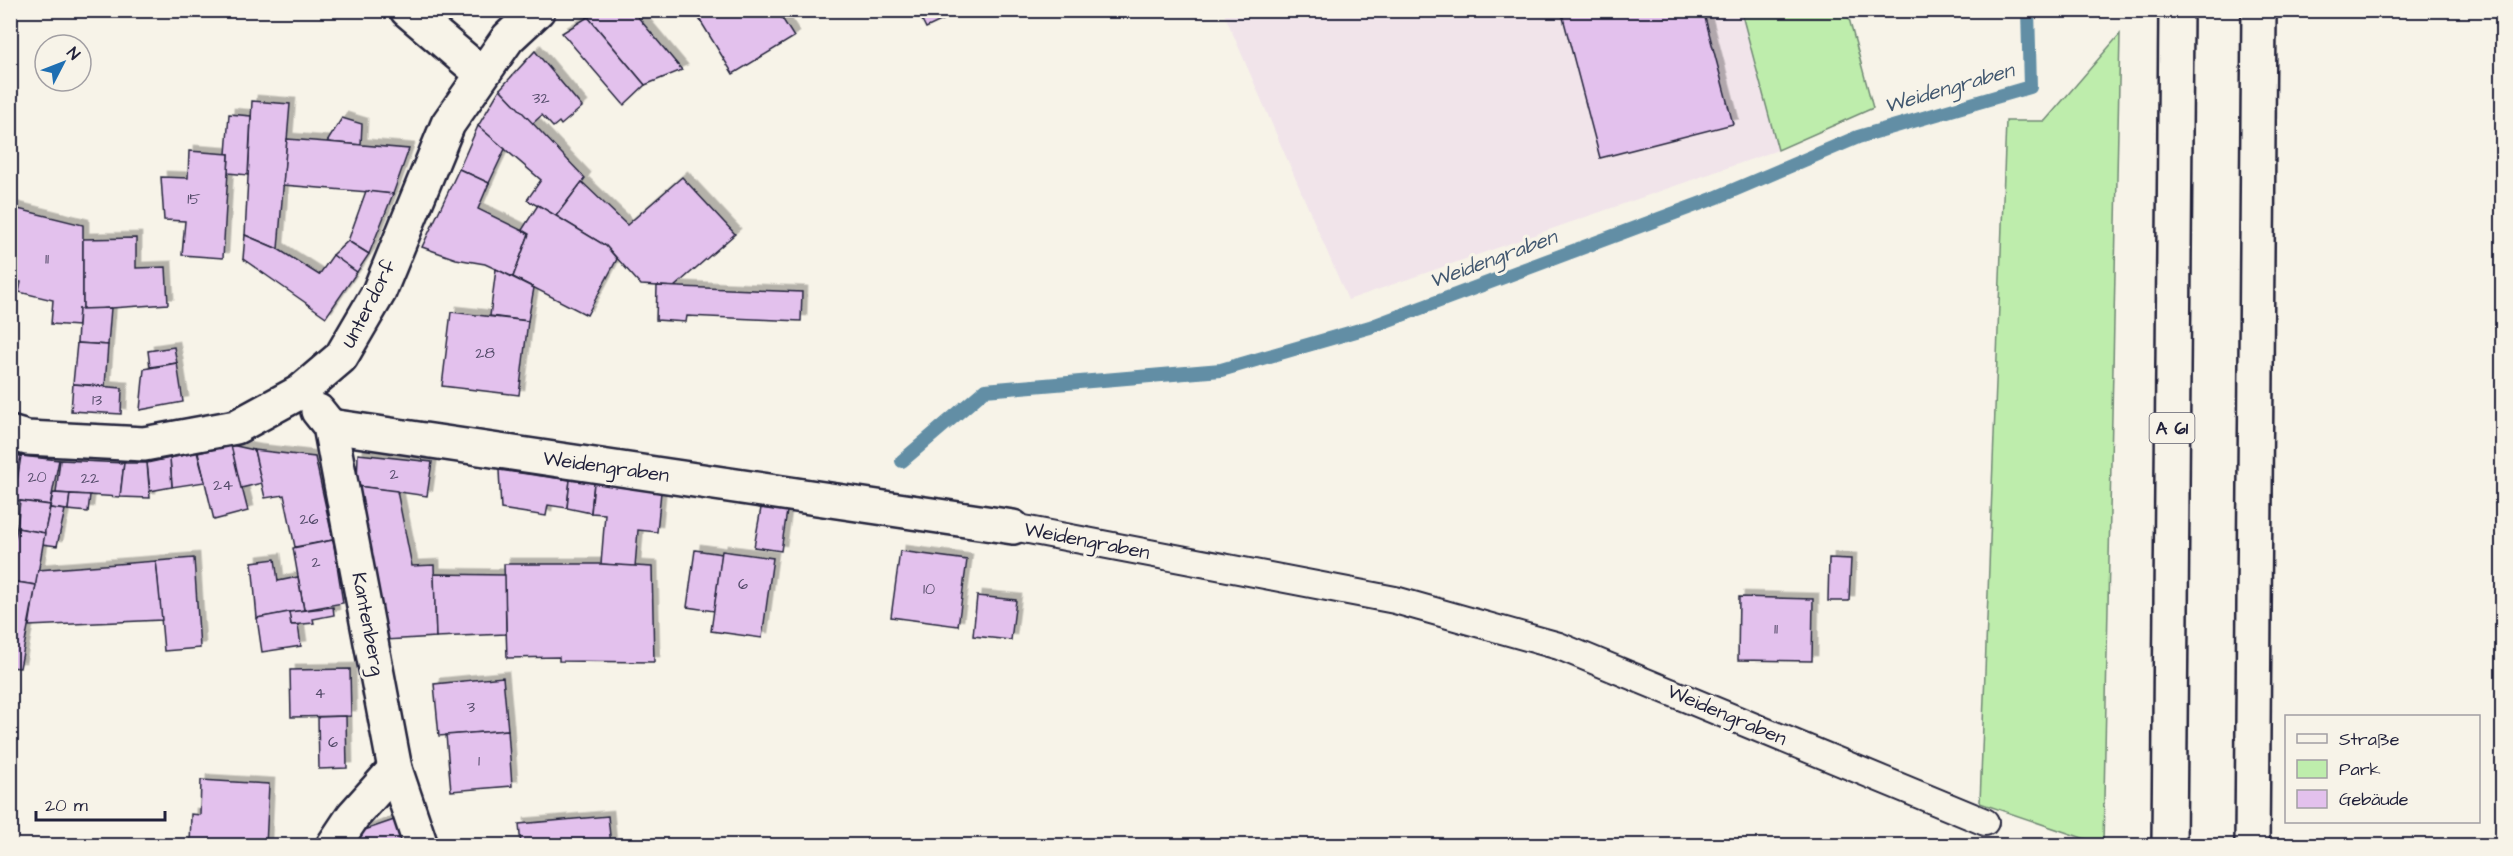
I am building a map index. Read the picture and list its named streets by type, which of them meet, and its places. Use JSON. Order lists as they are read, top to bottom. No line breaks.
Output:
{"streets":{"main road":["Unterdorf","A 61","Weidengraben","Kantenberg"]},"crossings":[["Weidengraben","Kantenberg"]],"water":["Weidengraben"],"house_numbers":["32","15","11","28","13","2","20","22","24","26","2","6","10","11","4","3","6","1"],"legend":["Straße","Park","Gebäude"],"scale_bar":"20 m","north":"top right"}
